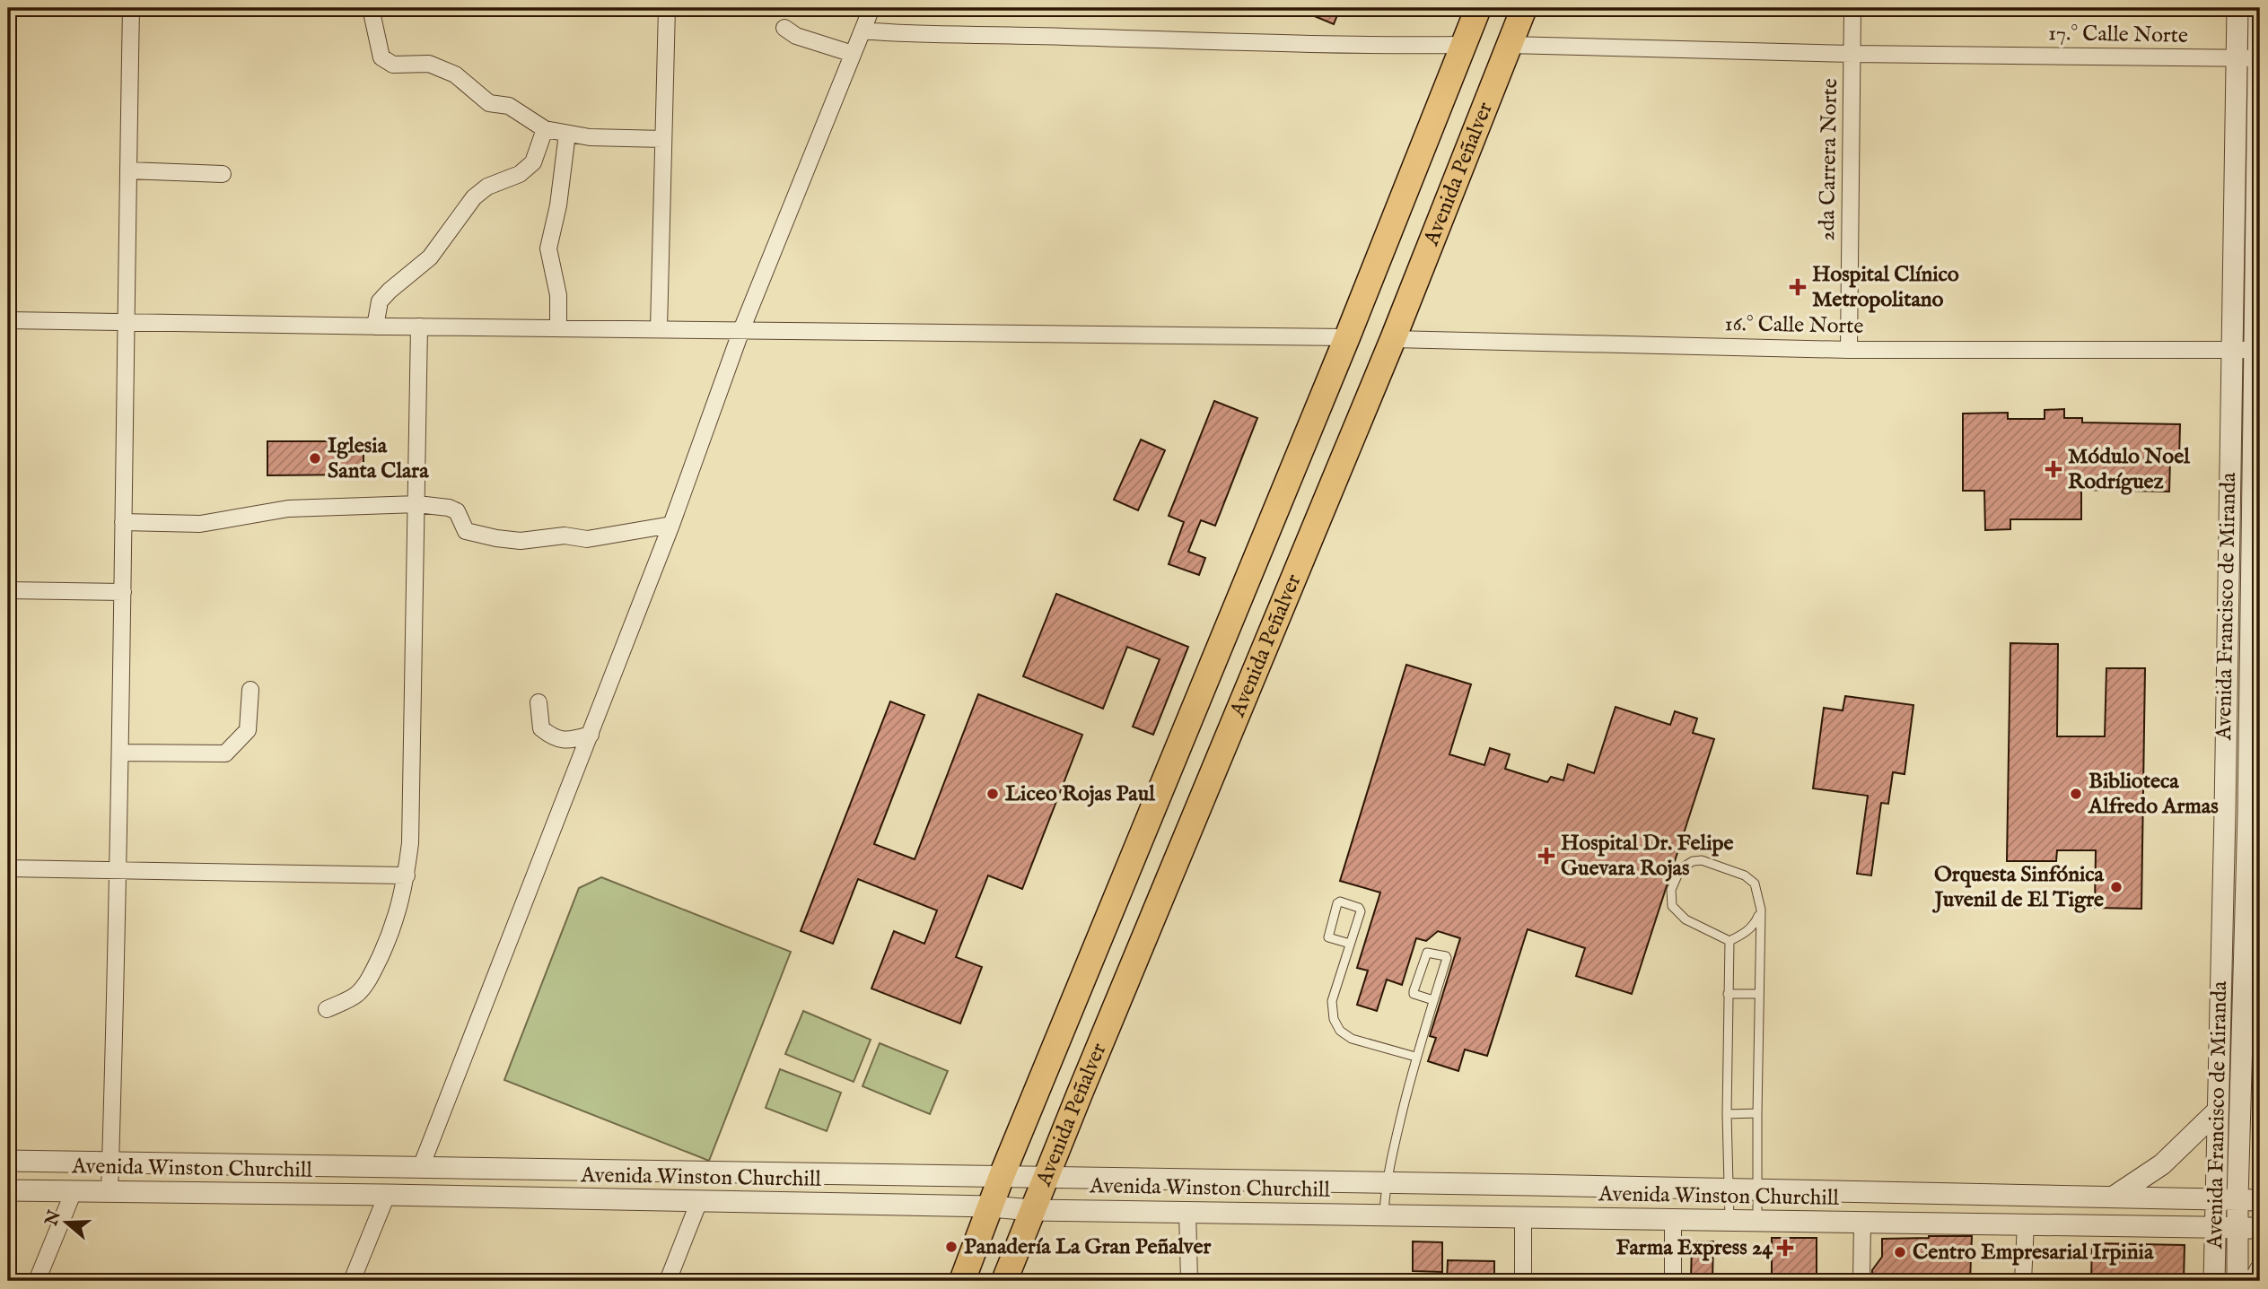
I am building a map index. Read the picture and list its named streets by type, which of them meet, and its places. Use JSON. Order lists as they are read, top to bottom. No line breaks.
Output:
{"streets":{"main road":["Avenida Peñalver"],"street":["17.° Calle Norte","2da Carrera Norte","16.° Calle Norte","Avenida Francisco de Miranda","Avenida Winston Churchill"]},"crossings":[["17.° Calle Norte","2da Carrera Norte"],["17.° Calle Norte","Avenida Peñalver"],["17.° Calle Norte","Avenida Francisco de Miranda"],["2da Carrera Norte","16.° Calle Norte"],["Avenida Peñalver","16.° Calle Norte"],["Avenida Peñalver","Avenida Winston Churchill"],["16.° Calle Norte","Avenida Francisco de Miranda"],["Avenida Francisco de Miranda","Avenida Winston Churchill"]],"places":{"health":["Hospital Clínico Metropolitano","Módulo Noel Rodríguez","Hospital Dr. Felipe Guevara Rojas","Farma Express 24"],"other":["Iglesia Santa Clara","Liceo Rojas Paul","Biblioteca Alfredo Armas","Orquesta Sinfónica Juvenil de El Tigre","Panadería La Gran Peñalver","Centro Empresarial Irpinia"]},"north":"left"}
